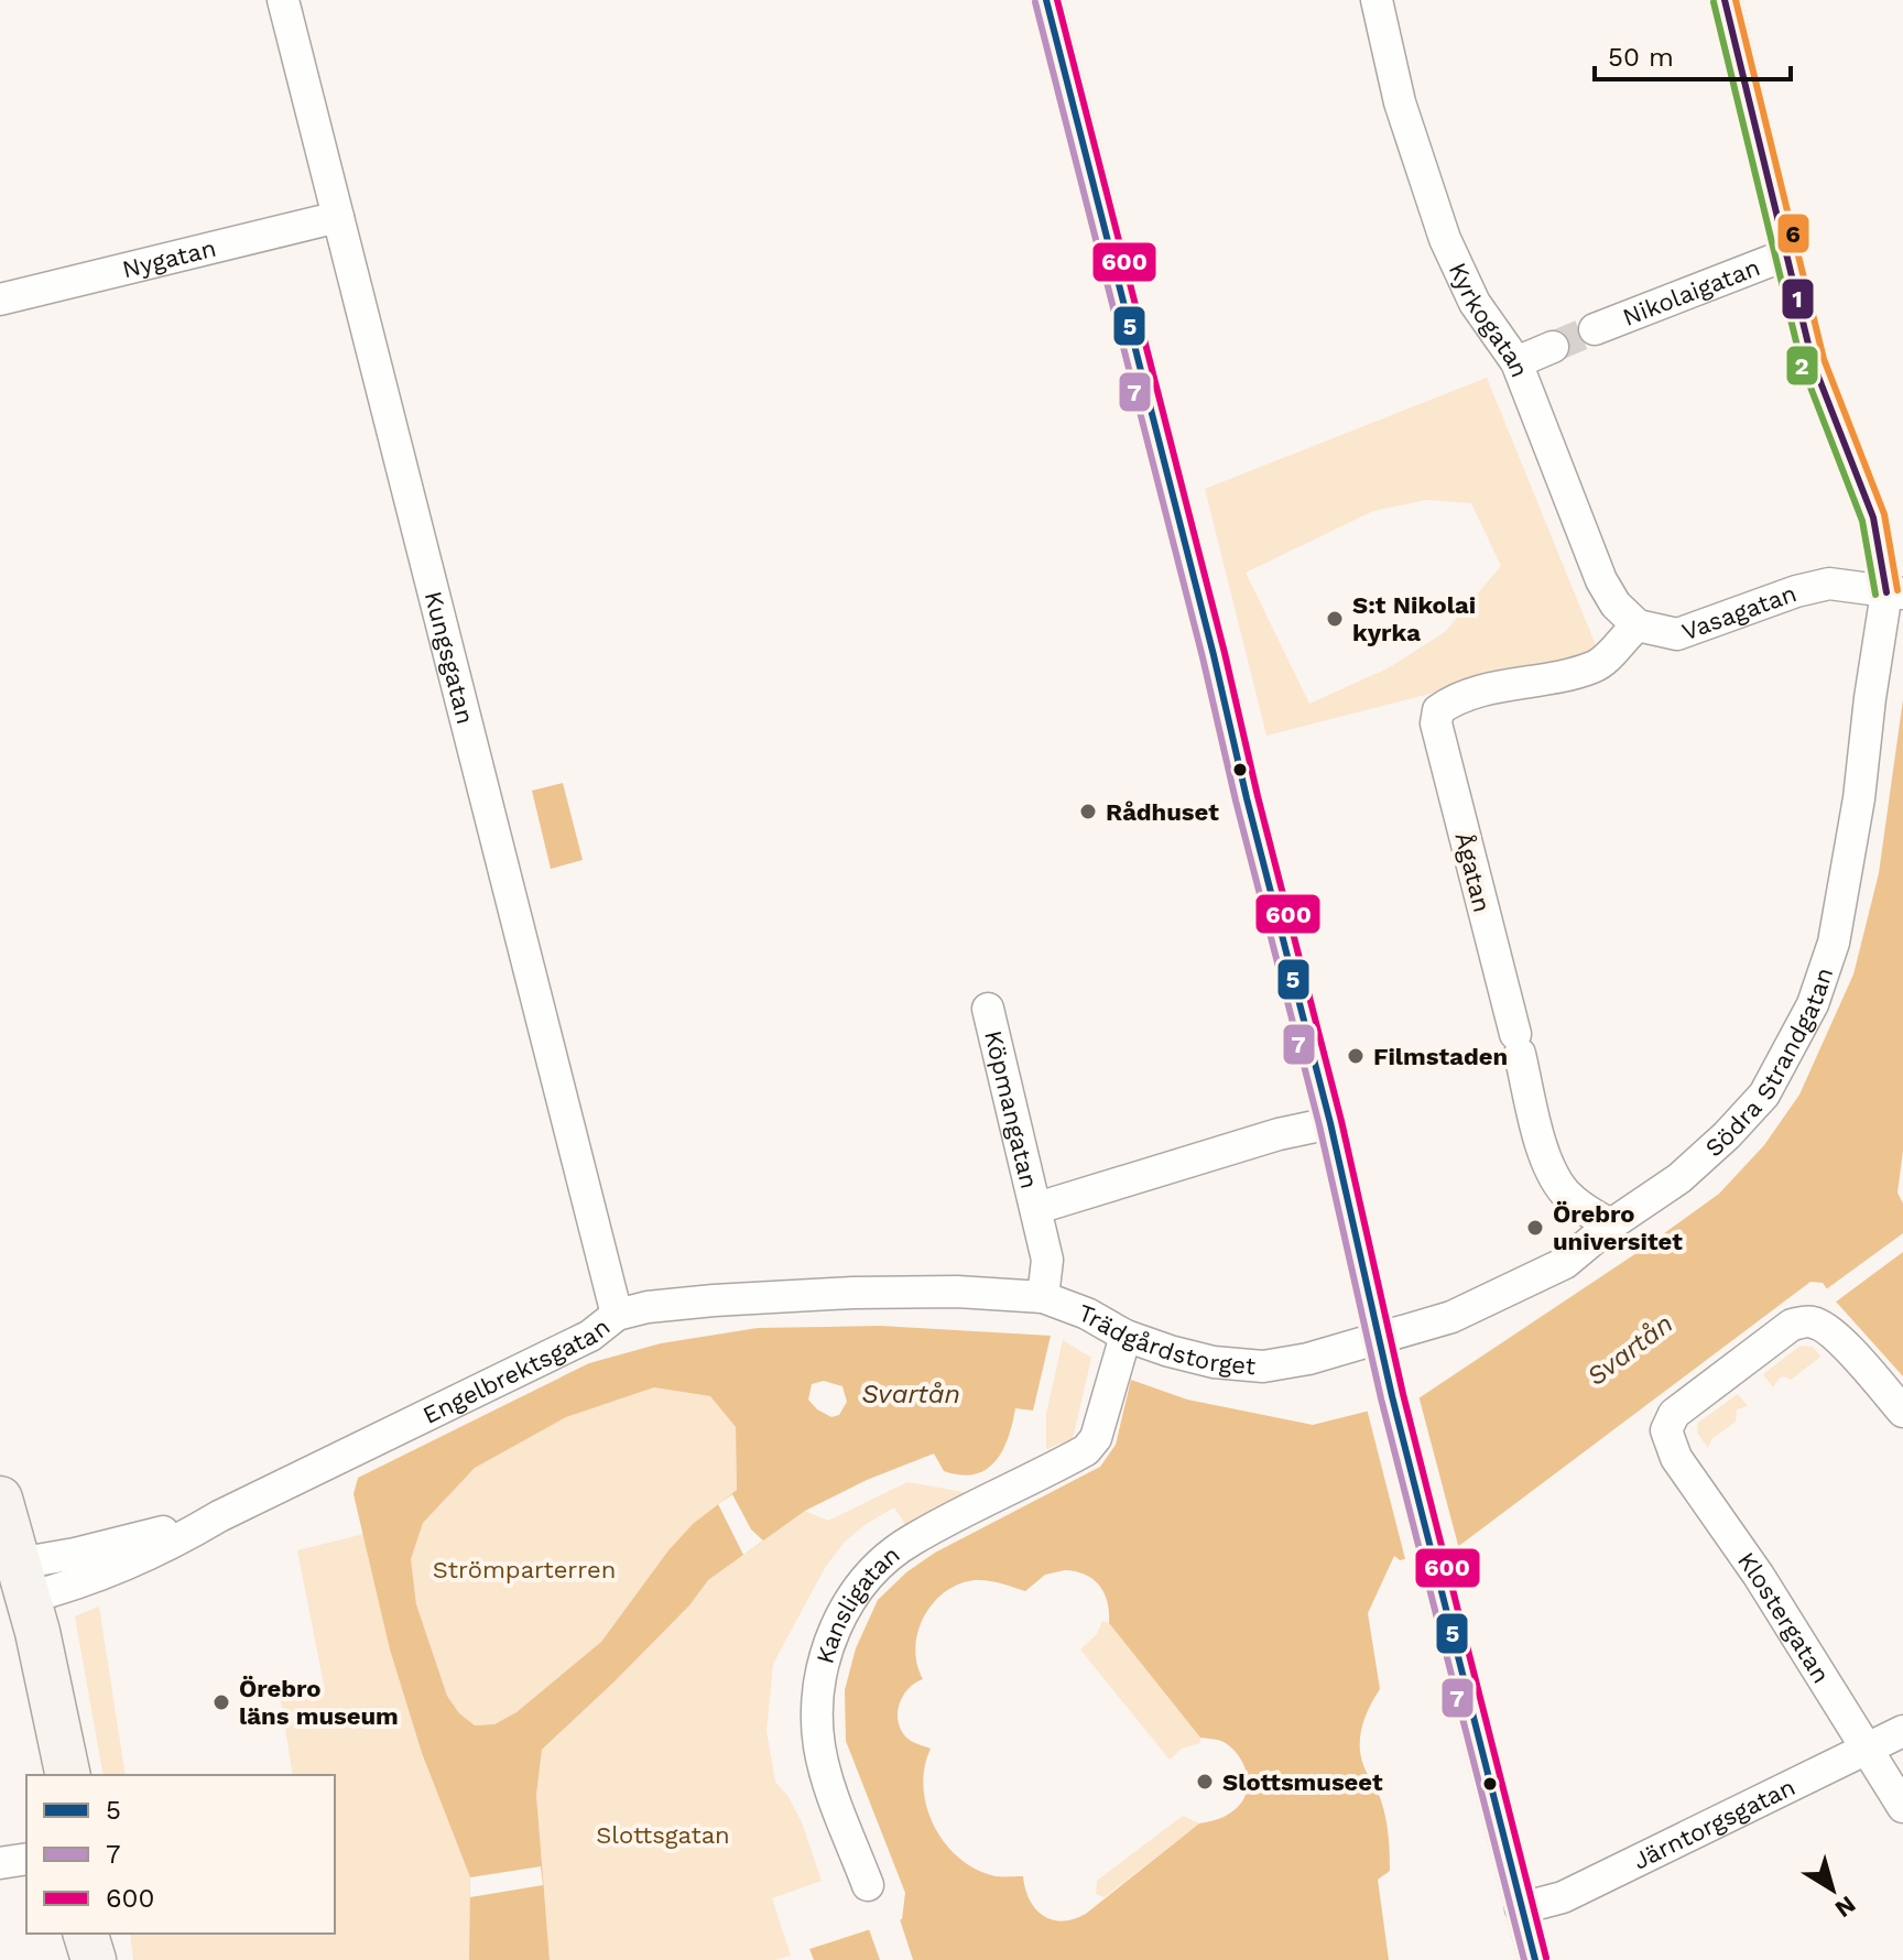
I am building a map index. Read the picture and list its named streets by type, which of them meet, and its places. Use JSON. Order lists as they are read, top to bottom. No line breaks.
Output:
{"streets":{"street":["Nygatan","Nikolaigatan","Kyrkogatan","Vasagatan","Kungsgatan","Ågatan","Södra Strandgatan","Köpmangatan","Trädgårdstorget","Engelbrektsgatan","Kansligatan","Klostergatan","Järntorgsgatan"]},"crossings":[["Nygatan","Kungsgatan"],["Nikolaigatan","Södra Strandgatan"],["Kyrkogatan","Vasagatan"],["Kyrkogatan","Ågatan"],["Vasagatan","Ågatan"],["Vasagatan","Södra Strandgatan"],["Kungsgatan","Engelbrektsgatan"],["Ågatan","Södra Strandgatan"],["Södra Strandgatan","Trädgårdstorget"],["Trädgårdstorget","Engelbrektsgatan"],["Trädgårdstorget","Kansligatan"],["Klostergatan","Järntorgsgatan"]],"water":["Svartån"],"parks":["Strömparterren","Slottsgatan"],"places":["S:t Nikolai kyrka","Rådhuset","Filmstaden","Örebro universitet","Örebro läns museum","Slottsmuseet"],"lines":["transit line 5","transit line 600","transit line 1","transit line 6","transit line 7","transit line 2"],"legend":["5","7","600"],"scale_bar":"50 m","north":"bottom right"}
